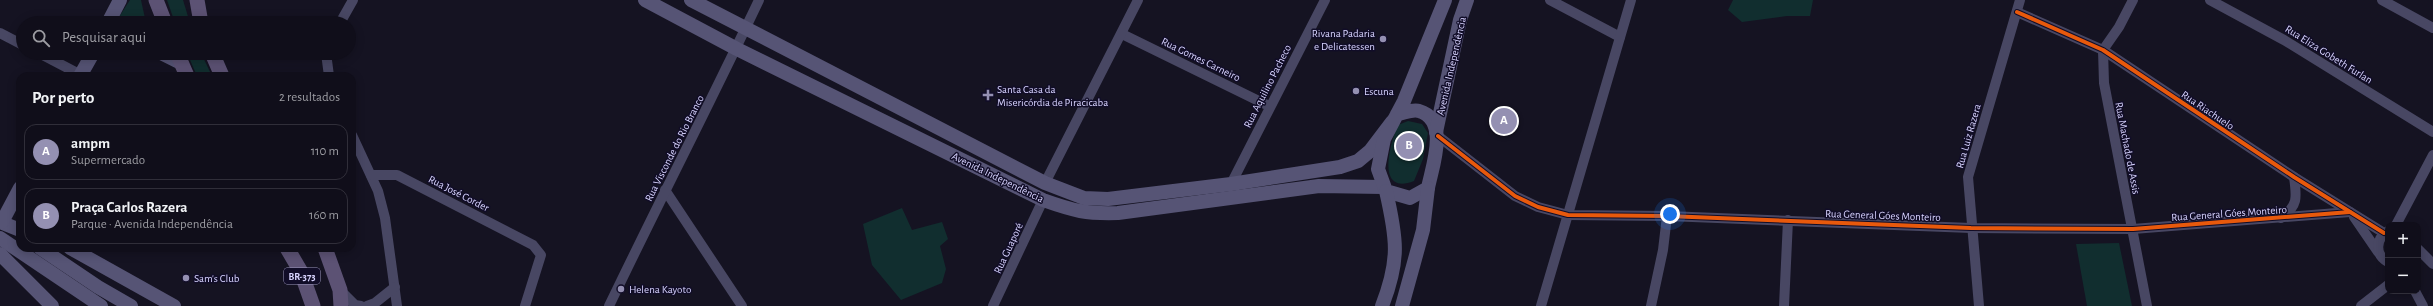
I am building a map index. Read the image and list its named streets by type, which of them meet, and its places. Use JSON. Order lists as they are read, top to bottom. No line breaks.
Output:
{"streets":{"main road":["Avenida Independência","BR-373"],"street":["Rua Eliza Gobeth Furlan","Rua Gomes Carneiro","Rua Aquilino Pacheco","Rua Riachuelo","Rua Luiz Razera","Rua Visconde do Rio Branco","Rua Machado de Assis","Rua José Corder","Rua General Góes Monteiro","Rua Guaporé"]},"crossings":[["Rua Gomes Carneiro","Rua Aquilino Pacheco"],["Avenida Independência","Rua Aquilino Pacheco"],["Avenida Independência","Rua Visconde do Rio Branco"],["Avenida Independência","Rua General Góes Monteiro"],["Avenida Independência","Rua Guaporé"],["Rua Riachuelo","Rua Luiz Razera"],["Rua Riachuelo","Rua Machado de Assis"],["Rua Riachuelo","Rua General Góes Monteiro"],["Rua Luiz Razera","Rua General Góes Monteiro"],["Rua Machado de Assis","Rua General Góes Monteiro"]],"places":{"other":["Rivana Padaria e Delicatessen","Escuna","Sam's Club","Helena Kayoto"],"health":["Santa Casa da Misericórdia de Piracicaba"]},"page":{"search":"Pesquisar aqui","heading":["Por perto","2 resultados"],"pins":["A","B"],"list":[{"mark":"A","name":"ampm","note":"Supermercado","value":"110 m"},{"mark":"B","name":"Praça Carlos Razera","note":"Parque · Avenida Independência","value":"160 m"}],"map_buttons":["+","−"]}}
